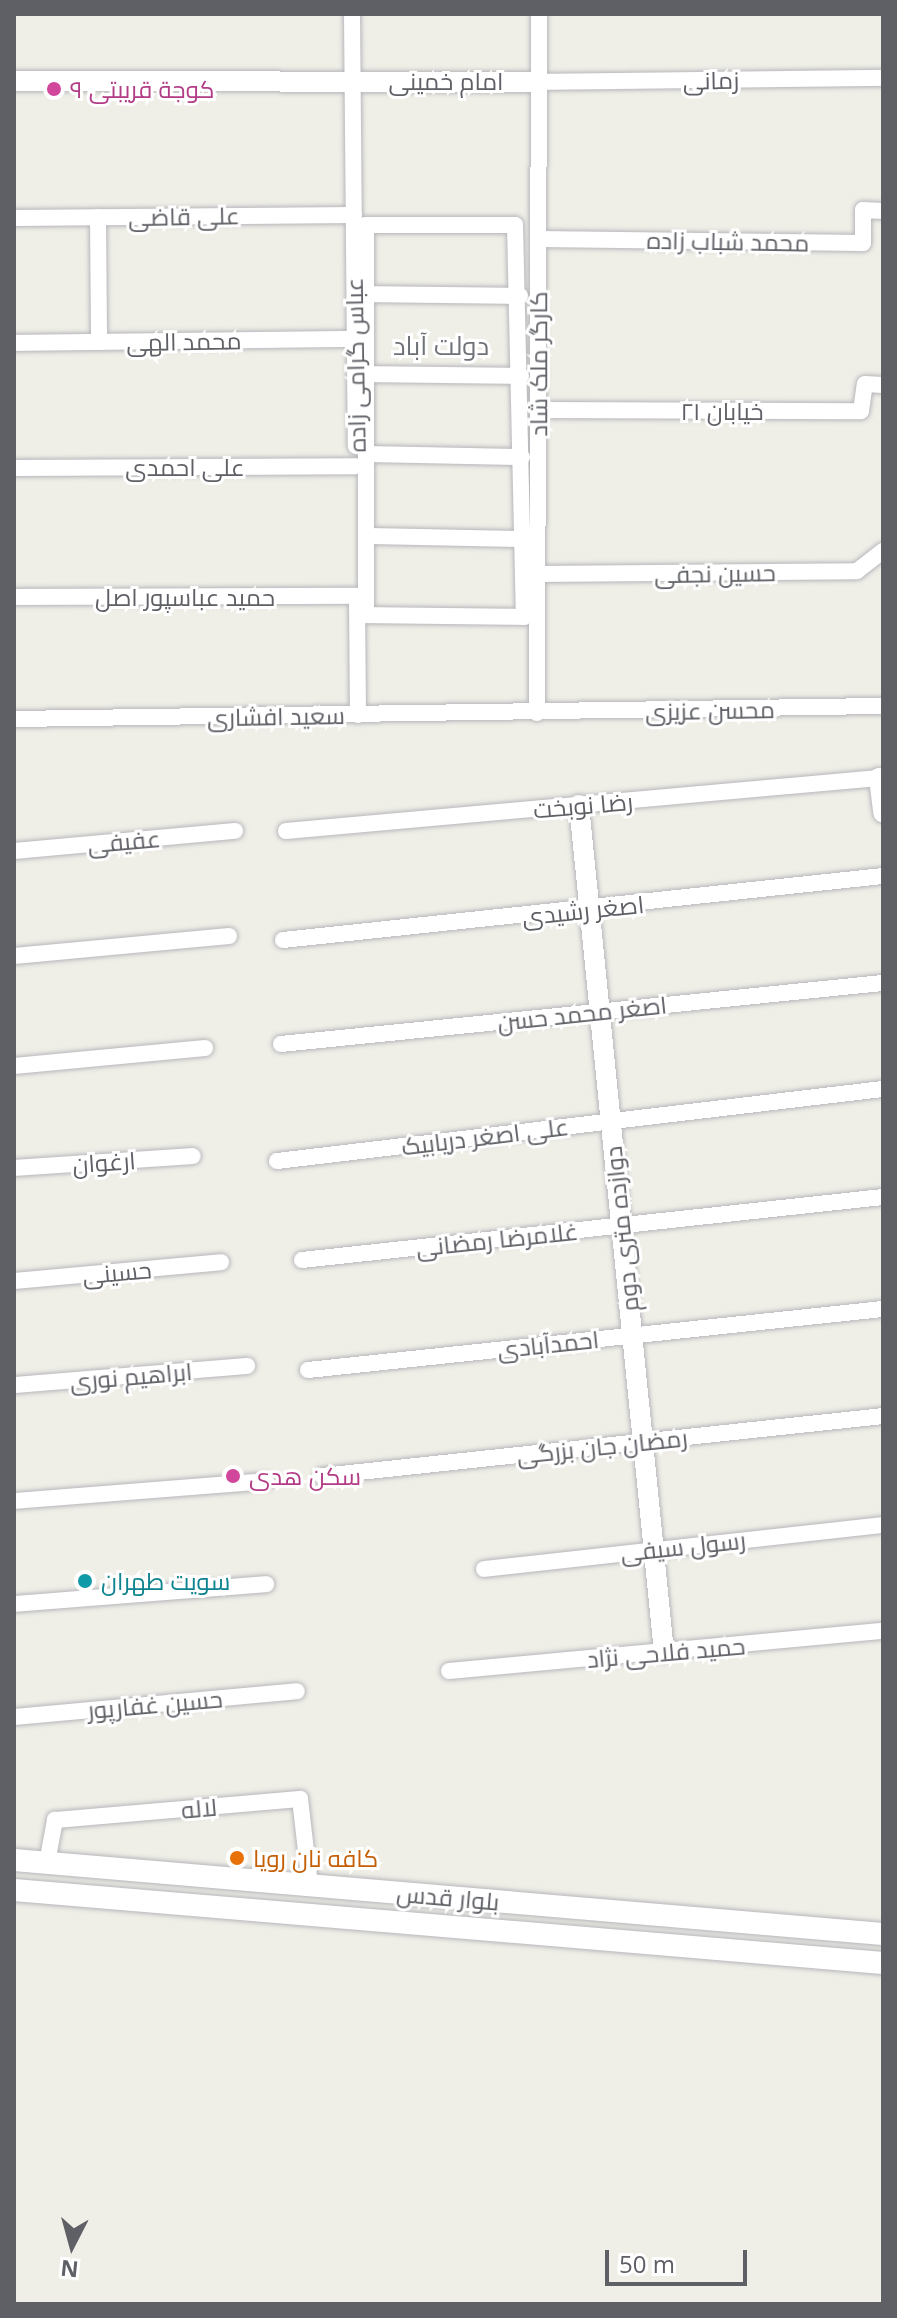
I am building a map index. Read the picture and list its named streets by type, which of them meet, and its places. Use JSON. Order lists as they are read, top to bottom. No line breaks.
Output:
{"streets":{"main road":["بلوار قدس"],"street":["زمانی","امام خمینی","علی قاضی","محمد شباب زاده","محمد الهی","کارگر ملک شاد","عباس گرامی زاده","خیابان ۲۱","علی احمدی","حسین نجفی","حمید عباسپور اصل","محسن عزیزی","سعید افشاری","رضا نوبخت","عفیفی","اصغر رشیدی","اصغر محمد حسن","علی اصغر دریابیک","ارغوان","دوازده متری دوم","غلامرضا رمضانی","حسینی","احمدآبادی","ابراهیم نوری","رمضان جان بزرگی","رسول سیفی","حمید فلاحی نژاد","حسین غفارپور","لاله"]},"crossings":[["زمانی","امام خمینی"],["زمانی","کارگر ملک شاد"],["امام خمینی","کارگر ملک شاد"],["امام خمینی","عباس گرامی زاده"],["علی قاضی","عباس گرامی زاده"],["محمد شباب زاده","کارگر ملک شاد"],["محمد الهی","عباس گرامی زاده"],["کارگر ملک شاد","خیابان ۲۱"],["کارگر ملک شاد","حسین نجفی"],["کارگر ملک شاد","محسن عزیزی"],["کارگر ملک شاد","سعید افشاری"],["عباس گرامی زاده","علی احمدی"],["عباس گرامی زاده","حمید عباسپور اصل"],["عباس گرامی زاده","سعید افشاری"],["محسن عزیزی","سعید افشاری"],["رضا نوبخت","دوازده متری دوم"],["اصغر رشیدی","دوازده متری دوم"],["اصغر محمد حسن","دوازده متری دوم"],["علی اصغر دریابیک","دوازده متری دوم"],["دوازده متری دوم","غلامرضا رمضانی"],["دوازده متری دوم","احمدآبادی"],["دوازده متری دوم","رمضان جان بزرگی"],["دوازده متری دوم","رسول سیفی"],["دوازده متری دوم","حمید فلاحی نژاد"],["لاله","بلوار قدس"]],"districts":["دولت آباد"],"places":["۹ کوجة قریبتی","سكن هدى","سويت طهران","کافه نان رویا"],"scale_bar":"50 m","north":"bottom"}
